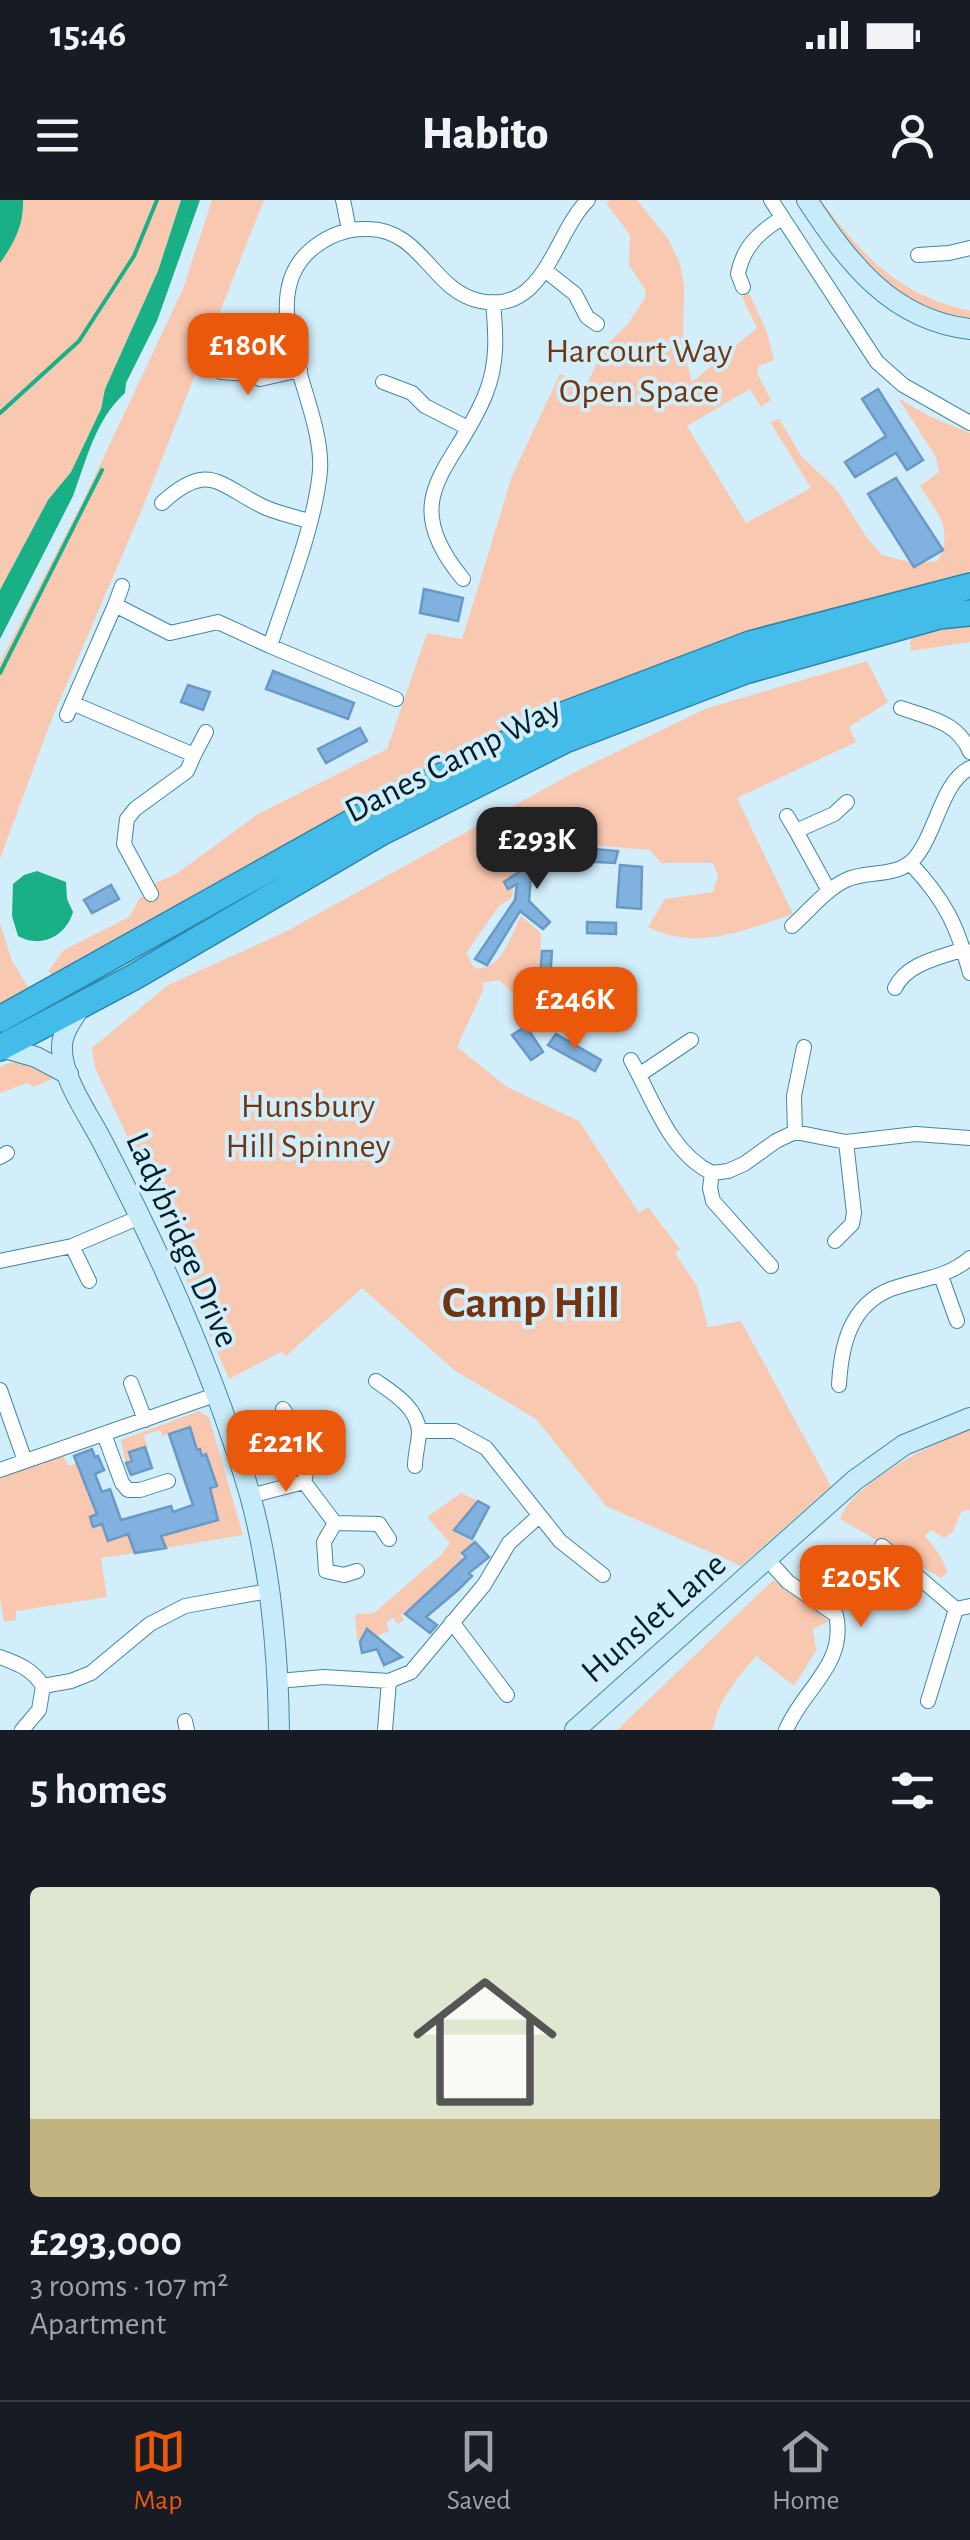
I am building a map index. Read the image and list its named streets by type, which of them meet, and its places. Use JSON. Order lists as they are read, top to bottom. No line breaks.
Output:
{"streets":{"highway":["Danes Camp Way"],"street":["Ladybridge Drive","Hunslet Lane"]},"crossings":[["Danes Camp Way","Ladybridge Drive"]],"districts":["Camp Hill"],"parks":["Harcourt Way Open Space","Hunsbury Hill Spinney"],"page":{"status":"15:46","header":"Habito","price":["£180K","£293K","£246K","£221K","£205K"],"heading":"5 homes","list":[{"name":"£293,000","note":"3 rooms · 107 m² · Apartment"}],"tabs":["Map","Saved","Home"]}}
